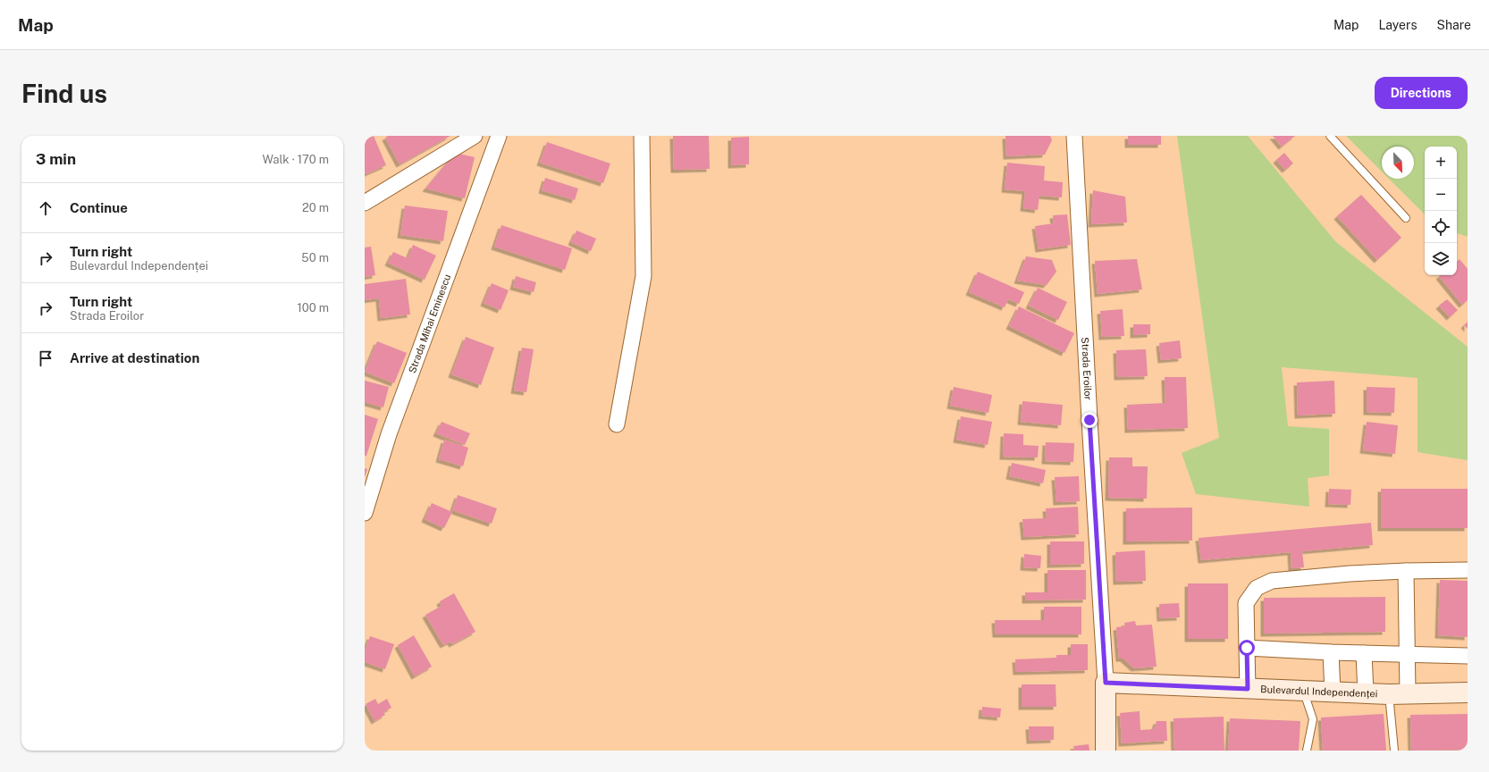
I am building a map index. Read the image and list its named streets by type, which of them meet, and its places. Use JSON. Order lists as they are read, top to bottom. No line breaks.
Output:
{"streets":{"street":["Strada Mihai Eminescu","Strada Eroilor","Bulevardul Independenței"]},"crossings":[["Strada Eroilor","Bulevardul Independenței"]],"north":"bottom right","page":{"header":"Map","nav":["Map","Layers","Share"],"buttons":"Directions","title":"Find us","heading":["3 min","Walk · 170 m"],"map_buttons":["+","−"],"list":[["Continue","20 m"],["Turn right","Bulevardul Independenței","50 m"],["Turn right","Strada Eroilor","100 m"],"Arrive at destination"]}}
